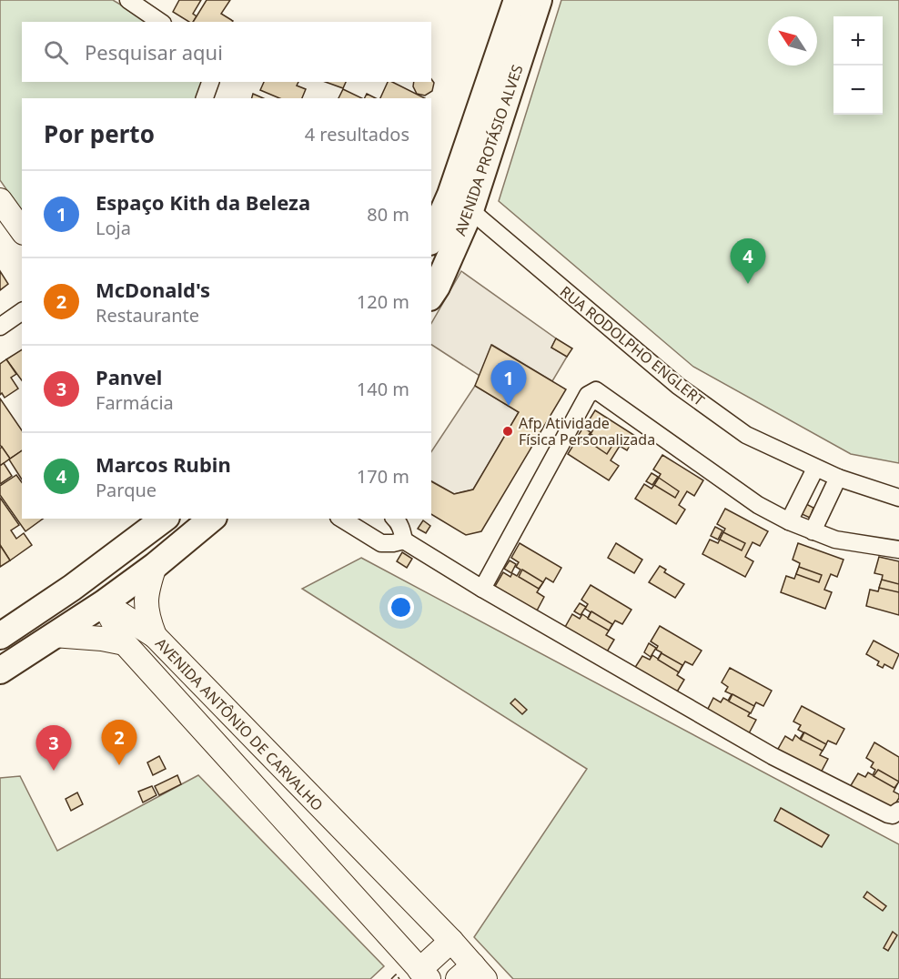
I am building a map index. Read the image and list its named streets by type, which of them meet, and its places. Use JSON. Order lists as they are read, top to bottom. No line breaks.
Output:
{"streets":{"main road":["AVENIDA PROTÁSIO ALVES","AVENIDA ANTÔNIO DE CARVALHO"],"street":["RUA RODOLPHO ENGLERT"]},"crossings":[["AVENIDA PROTÁSIO ALVES","RUA RODOLPHO ENGLERT"]],"places":["Afp Atividade Física Personalizada"],"north":"top left","page":{"map_buttons":["+","−"],"search":"Pesquisar aqui","heading":["Por perto","4 resultados"],"list":[{"mark":"1","name":"Espaço Kith da Beleza","note":"Loja","value":"80 m"},{"mark":"2","name":"McDonald's","note":"Restaurante","value":"120 m"},{"mark":"3","name":"Panvel","note":"Farmácia","value":"140 m"},{"mark":"4","name":"Marcos Rubin","note":"Parque","value":"170 m"}],"pins":["4","1","2","3"]}}
